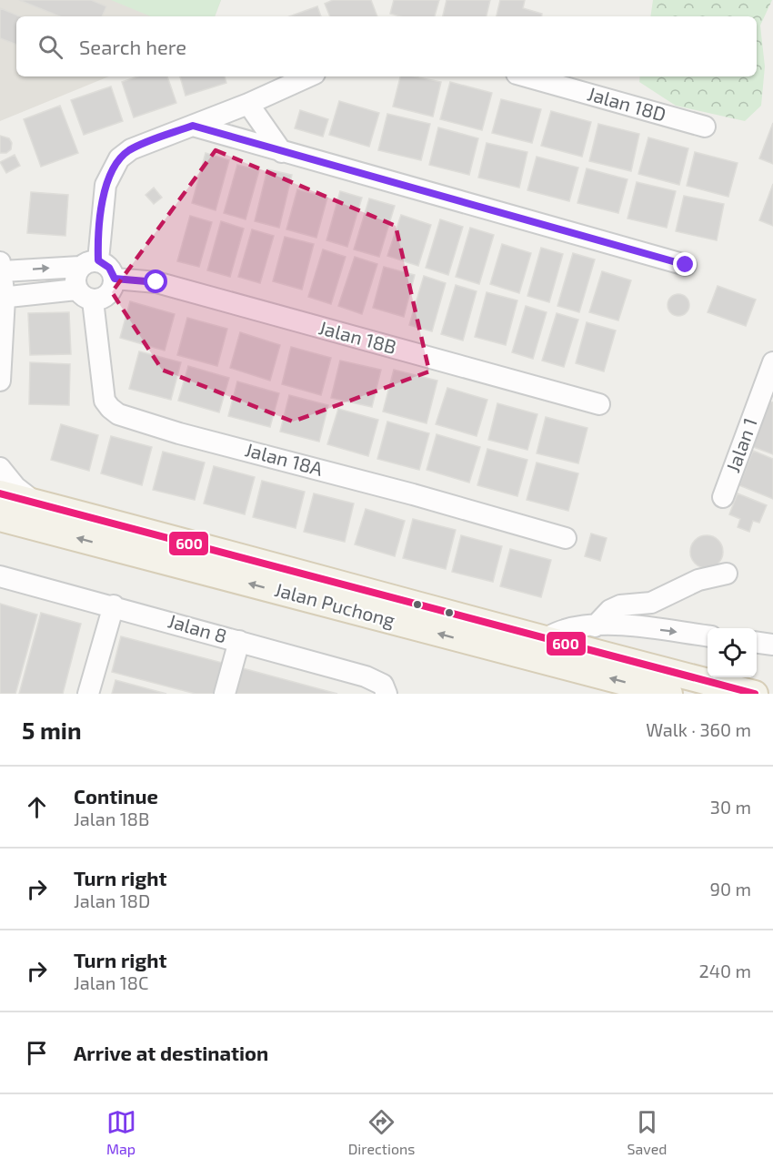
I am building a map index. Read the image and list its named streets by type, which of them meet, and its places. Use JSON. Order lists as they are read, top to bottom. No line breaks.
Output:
{"streets":{"main road":["Jalan Puchong"],"street":["Jalan 18D","Jalan 18B","Jalan 1","Jalan 18A","Jalan 8"]},"crossings":[["Jalan 18B","Jalan 18A"]],"lines":["transit line 600"],"page":{"search":"Search here","heading":["5 min","Walk · 360 m"],"list":[["Continue","Jalan 18B","30 m"],["Turn right","Jalan 18D","90 m"],["Turn right","Jalan 18C","240 m"],"Arrive at destination"],"nav":["Map","Directions","Saved"]}}
